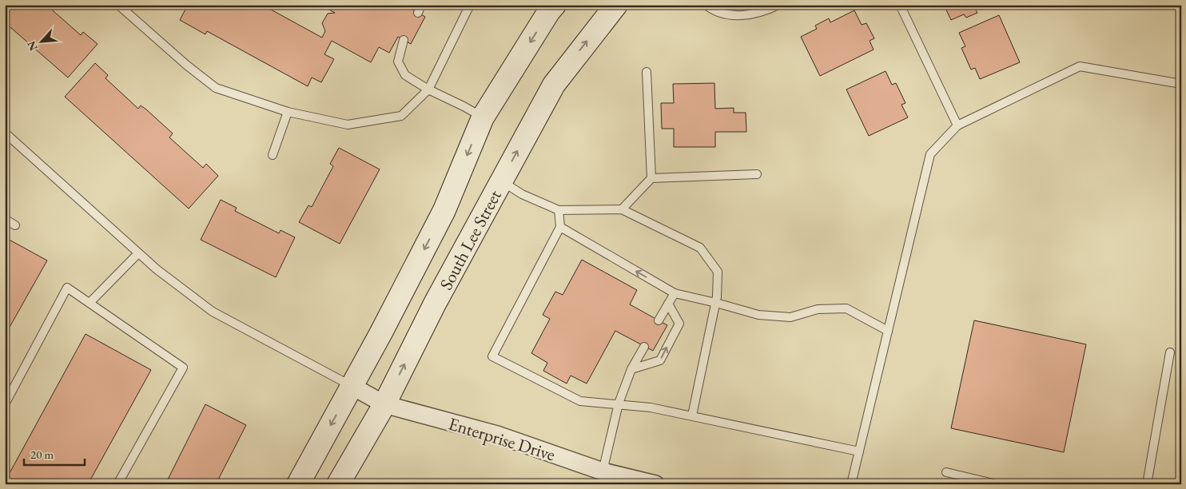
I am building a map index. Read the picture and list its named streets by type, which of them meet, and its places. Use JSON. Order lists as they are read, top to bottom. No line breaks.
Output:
{"streets":{"main road":["South Lee Street"],"street":["Enterprise Drive"]},"crossings":[["South Lee Street","Enterprise Drive"]],"scale_bar":"20 m","north":"bottom left"}
